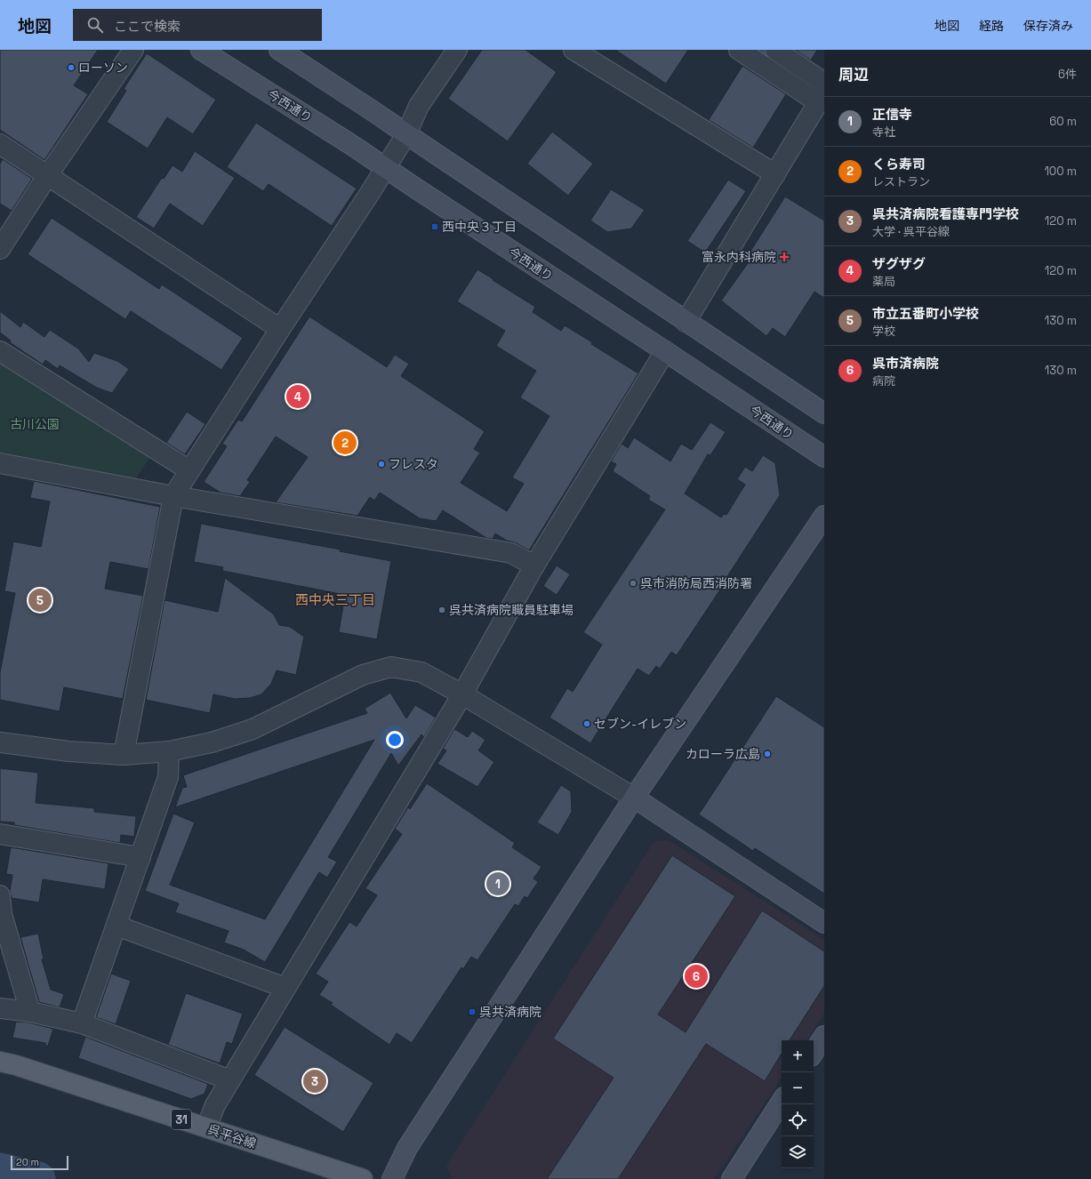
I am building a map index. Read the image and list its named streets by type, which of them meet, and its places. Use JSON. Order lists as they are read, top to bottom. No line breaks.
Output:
{"streets":{"main road":["31","呉平谷線"],"street":["今西通り"]},"districts":["西中央三丁目"],"parks":["古川公園"],"places":{"other":["ローソン","フレスタ","呉市消防局西消防署","呉共済病院職員駐車場","セブン-イレブン","カローラ広島"],"transit":["西中央３丁目","呉共済病院"],"health":["富永内科病院"]},"scale_bar":"20 m","page":{"header":"地図","search":"ここで検索","nav":["地図","経路","保存済み"],"heading":["周辺","6件"],"list":[{"mark":"1","name":"正信寺","note":"寺社","value":"60 m"},{"mark":"2","name":"くら寿司","note":"レストラン","value":"100 m"},{"mark":"3","name":"呉共済病院看護専門学校","note":"大学 · 呉平谷線","value":"120 m"},{"mark":"4","name":"ザグザグ","note":"薬局","value":"120 m"},{"mark":"5","name":"市立五番町小学校","note":"学校","value":"130 m"},{"mark":"6","name":"呉市済病院","note":"病院","value":"130 m"}],"pins":["4","2","5","1","6","3"],"map_buttons":["+","−"],"scale":"20 m"}}
